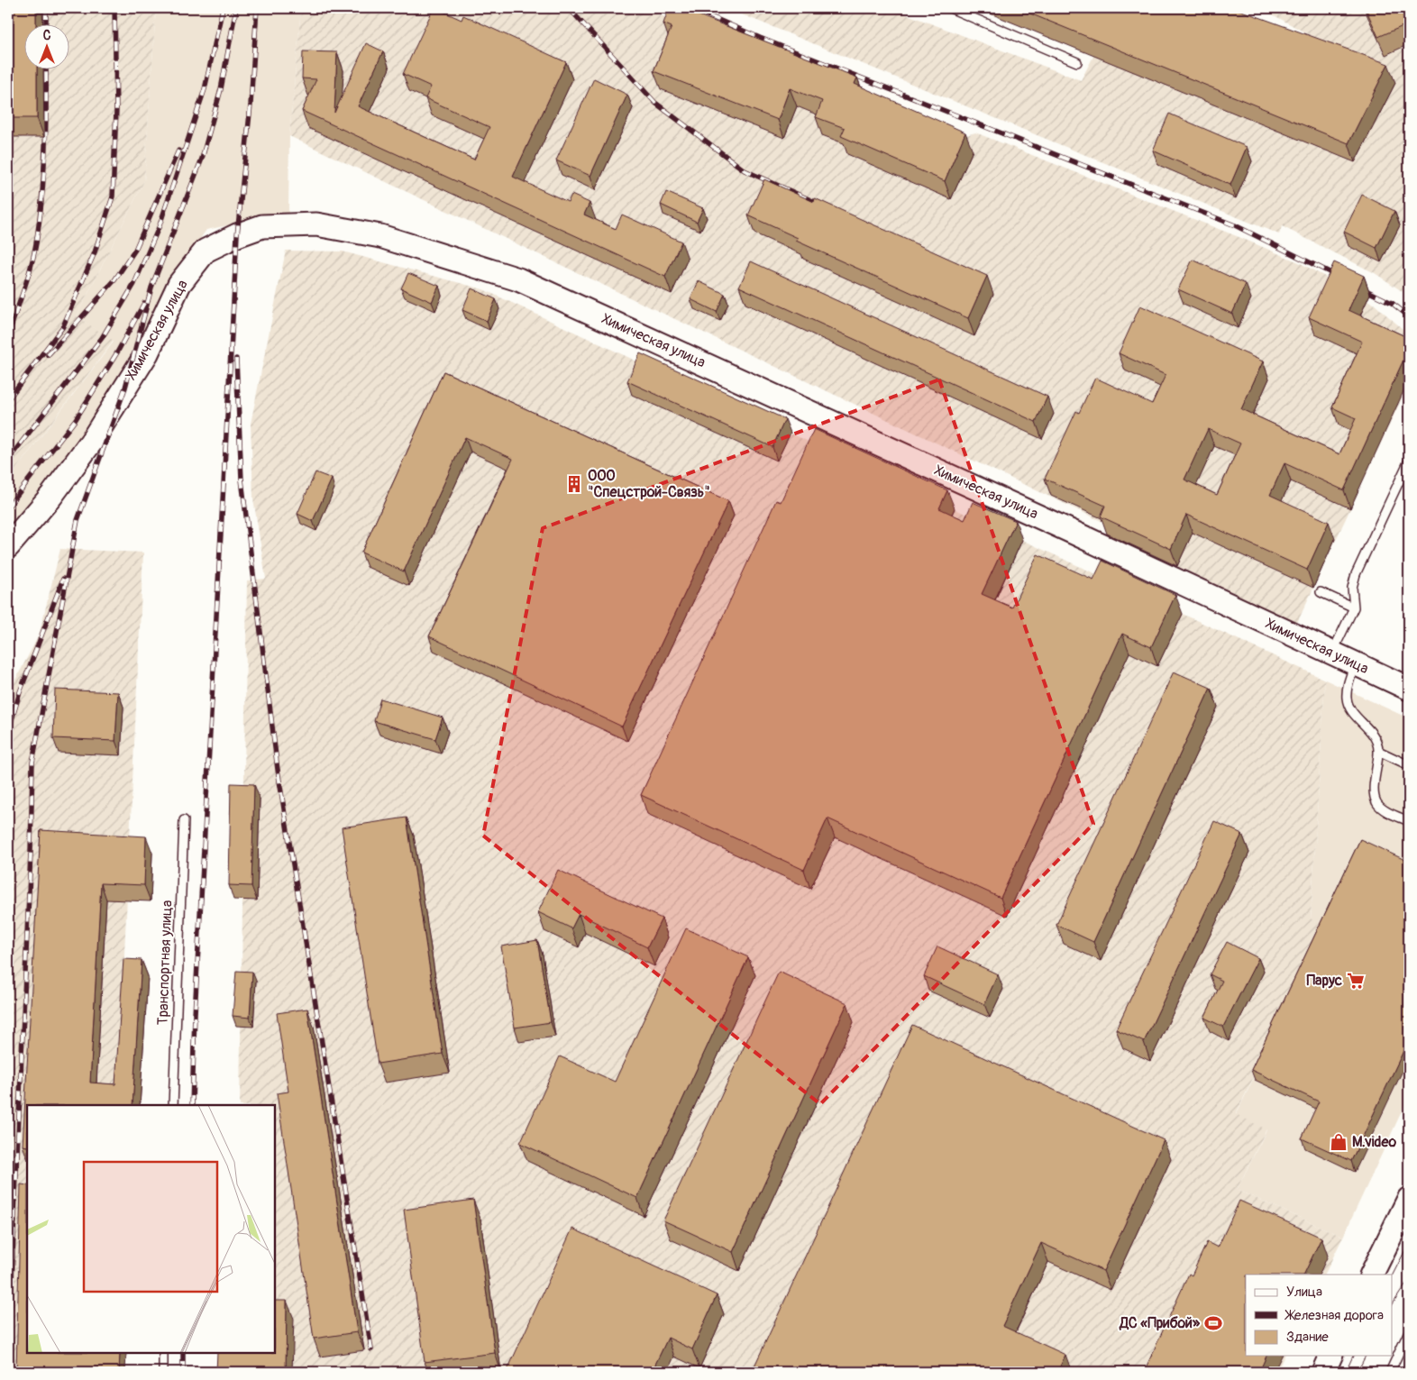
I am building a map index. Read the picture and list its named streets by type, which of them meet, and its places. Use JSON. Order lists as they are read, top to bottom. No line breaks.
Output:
{"streets":{"street":["Химическая улица"],"lane":["Транспортная улица"]},"places":{"building":["ООО \"Спецстрой-Связь\""],"supermarket":["Парус"],"shop":["M.video"],"sports":["ДC «Прибой»"]},"legend":["Улица","Железная дорога","Здание"],"north":"top"}
